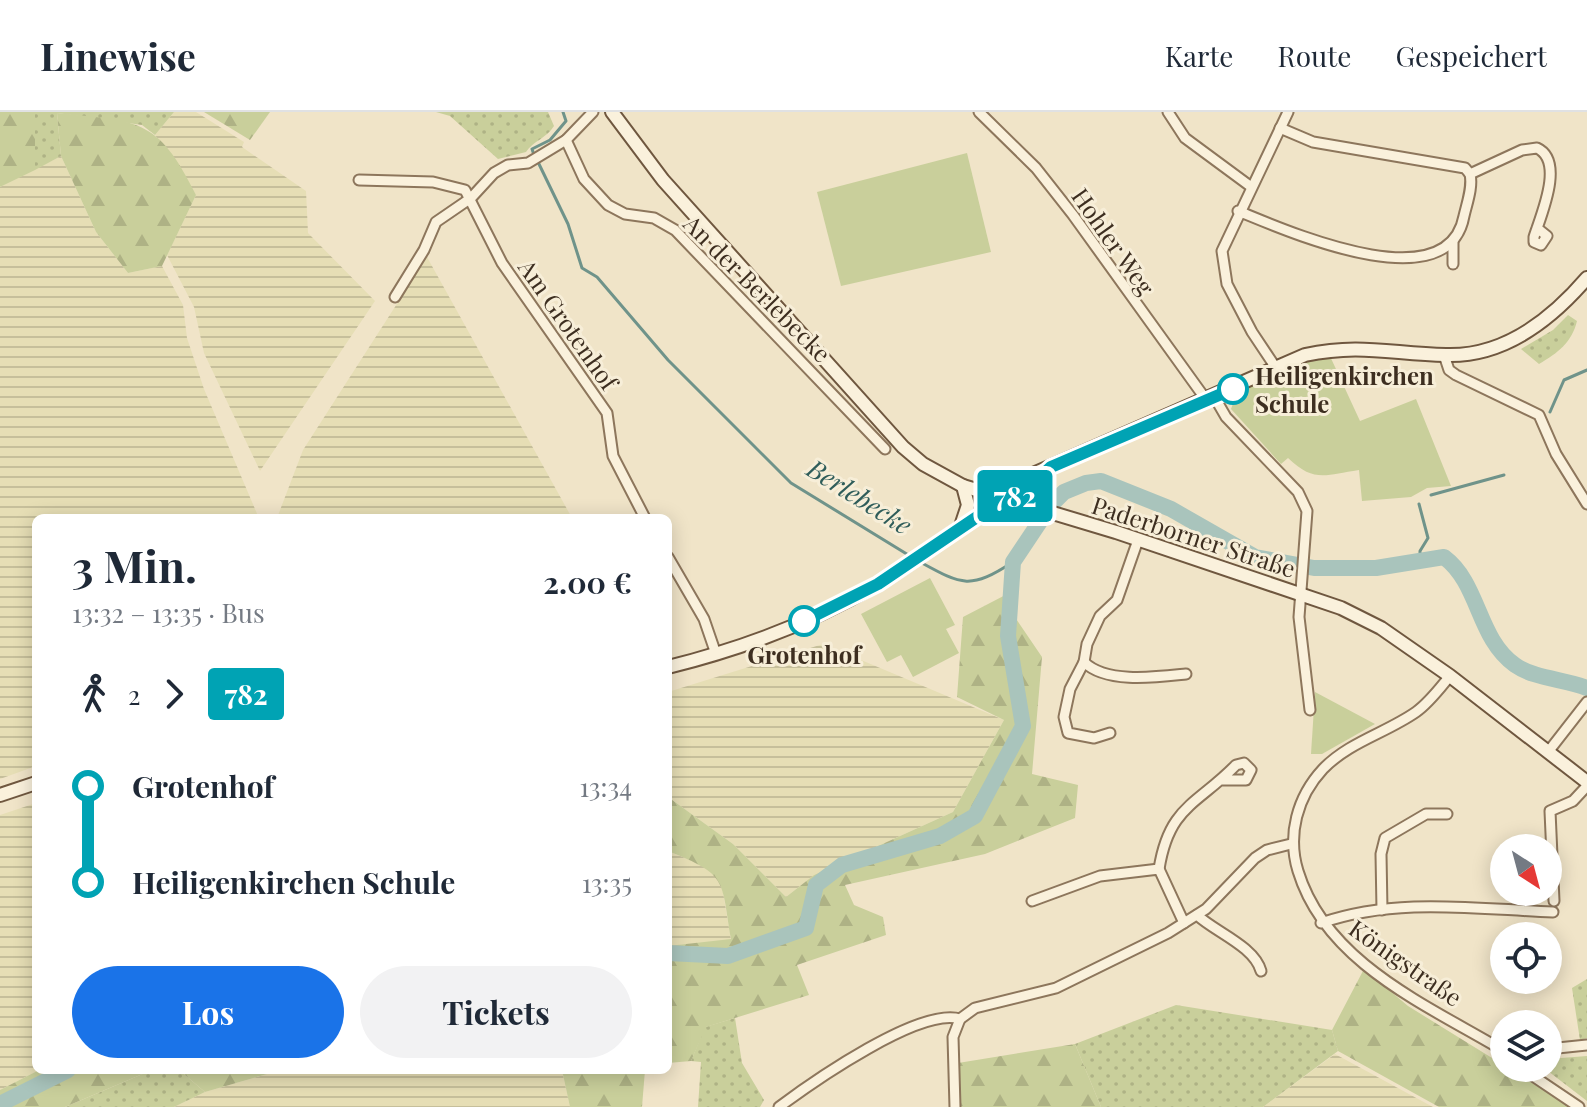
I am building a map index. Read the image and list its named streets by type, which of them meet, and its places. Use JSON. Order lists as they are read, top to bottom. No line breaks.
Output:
{"streets":{"main road":["Paderborner Straße"],"street":["Hohler Weg","An der Berlebecke","Am Grotenhof","Königstraße"]},"crossings":[["Hohler Weg","Paderborner Straße"]],"water":["Berlebecke"],"places":["Heiligenkirchen Schule","Grotenhof"],"lines":["bus line 782"],"north":"bottom right","page":{"header":"Linewise","nav":["Karte","Route","Gespeichert"],"on_map":"782","heading":["3 Min.","13:32 – 13:35 · Bus","2.00 €"],"legs":["2","782"],"list":[{"name":"Grotenhof","value":"13:34"},{"name":"Heiligenkirchen Schule","value":"13:35"}],"buttons":["Los","Tickets"]}}
